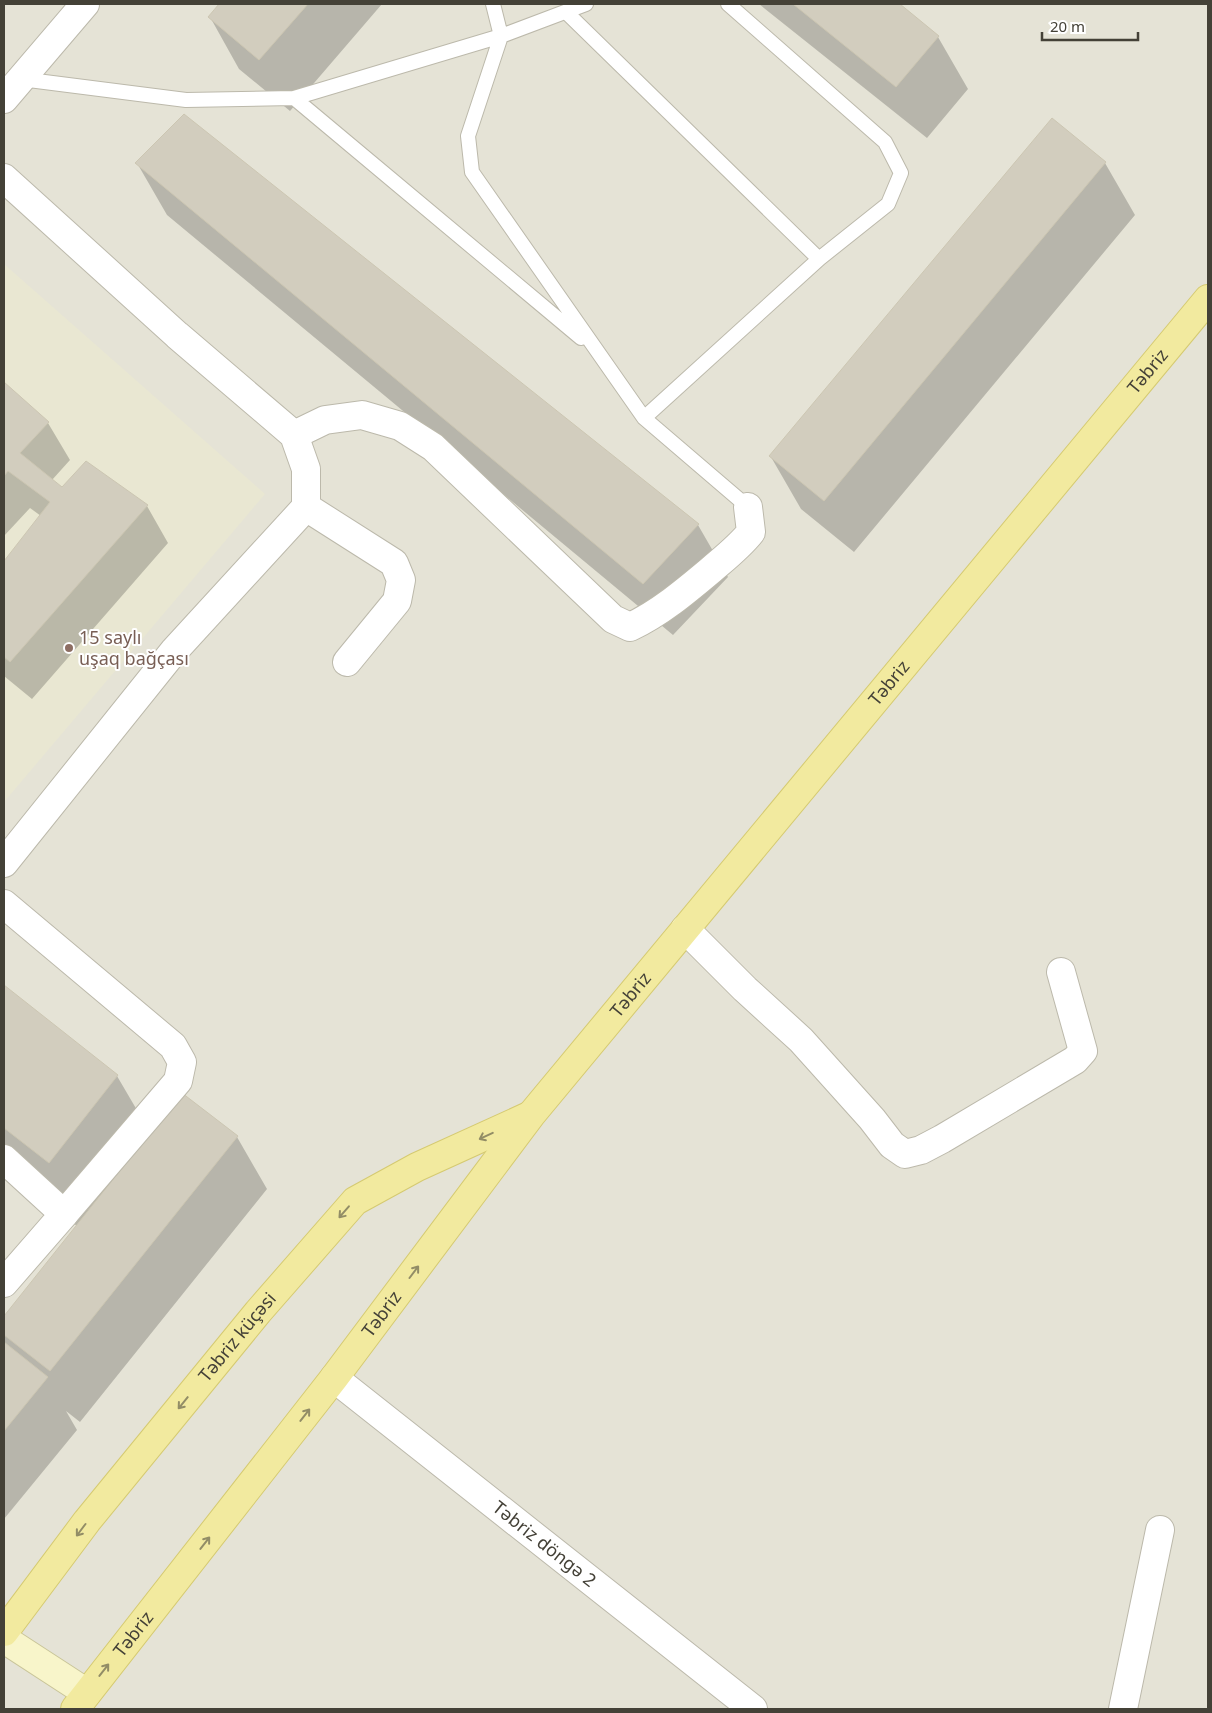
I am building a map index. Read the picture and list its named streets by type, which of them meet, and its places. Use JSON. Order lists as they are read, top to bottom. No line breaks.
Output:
{"streets":{"main road":["Təbriz","Təbriz küçəsi"],"street":["Təbriz döngə 2"]},"crossings":[["Təbriz","Təbriz küçəsi"],["Təbriz","Təbriz döngə 2"]],"one_way":["Təbriz","Təbriz küçəsi"],"places":["15 saylı uşaq bağçası"],"scale_bar":"20 m"}
